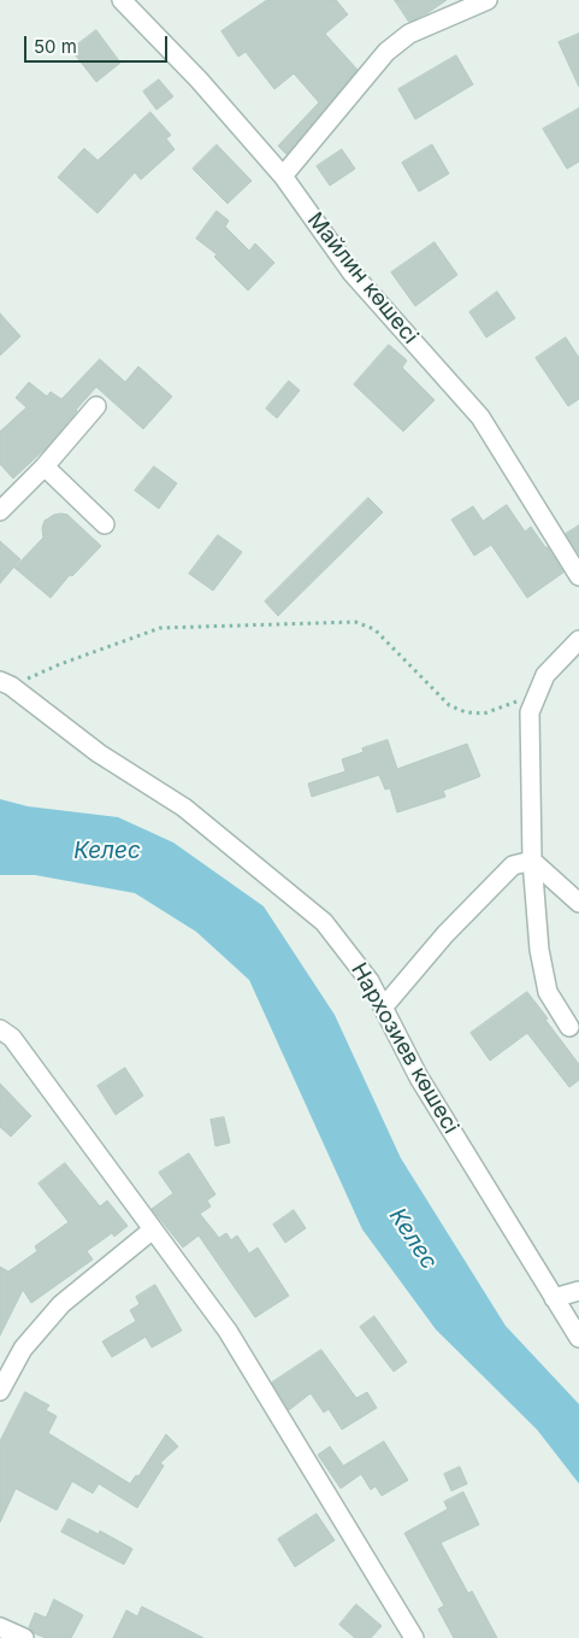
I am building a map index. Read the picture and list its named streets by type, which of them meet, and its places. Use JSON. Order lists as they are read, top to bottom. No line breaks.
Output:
{"streets":{"street":["Майлин көшесі","Нархозиев көшесі"]},"water":["Келес"],"scale_bar":"50 m"}
